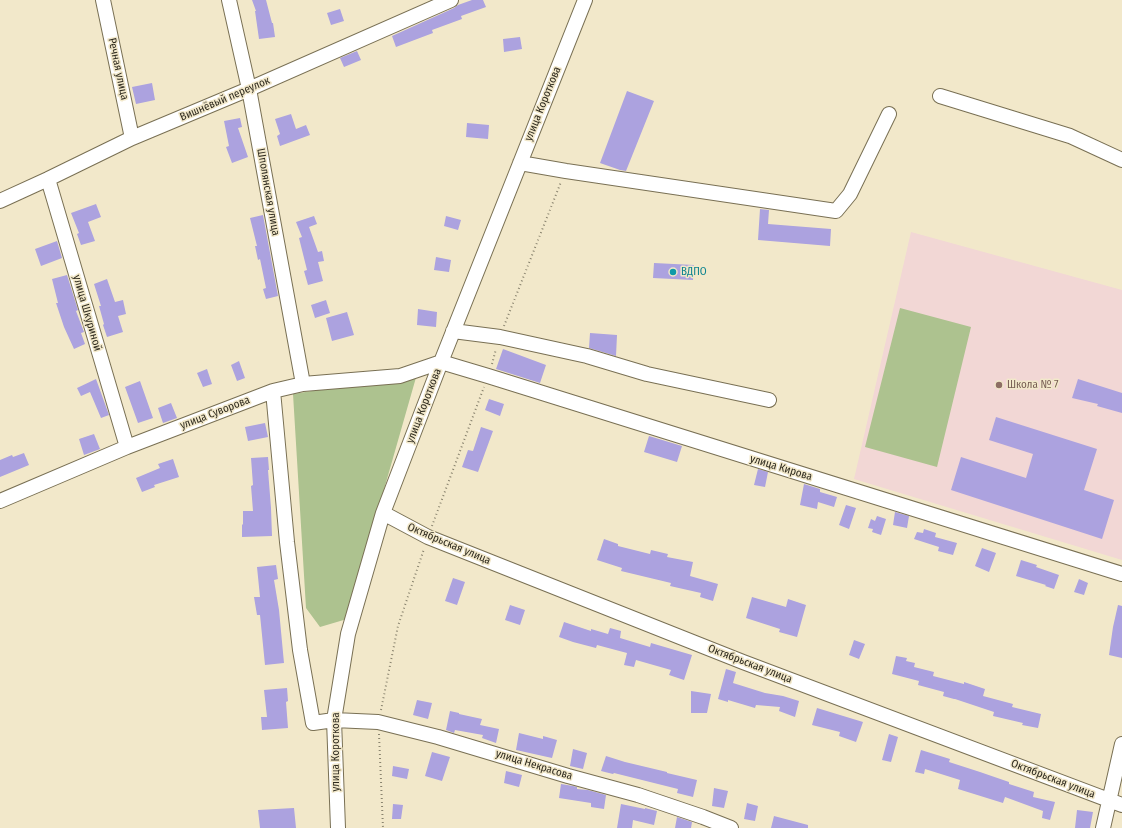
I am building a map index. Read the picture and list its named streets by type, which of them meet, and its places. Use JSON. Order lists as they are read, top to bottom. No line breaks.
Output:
{"streets":{"street":["Речная улица","Вишнёвый переулок","улица Короткова","Шполянская улица","улица Шкуриной","улица Суворова","улица Кирова","Октябрьская улица","улица Некрасова"]},"crossings":[["Речная улица","Вишнёвый переулок"],["Вишнёвый переулок","Шполянская улица"],["Вишнёвый переулок","улица Шкуриной"],["улица Короткова","улица Суворова"],["улица Короткова","улица Кирова"],["улица Короткова","Октябрьская улица"],["улица Короткова","улица Некрасова"],["Шполянская улица","улица Суворова"],["улица Шкуриной","улица Суворова"],["улица Суворова","улица Кирова"],["улица Суворова","улица Некрасова"]],"places":["ВДПО","Школа № 7"]}
